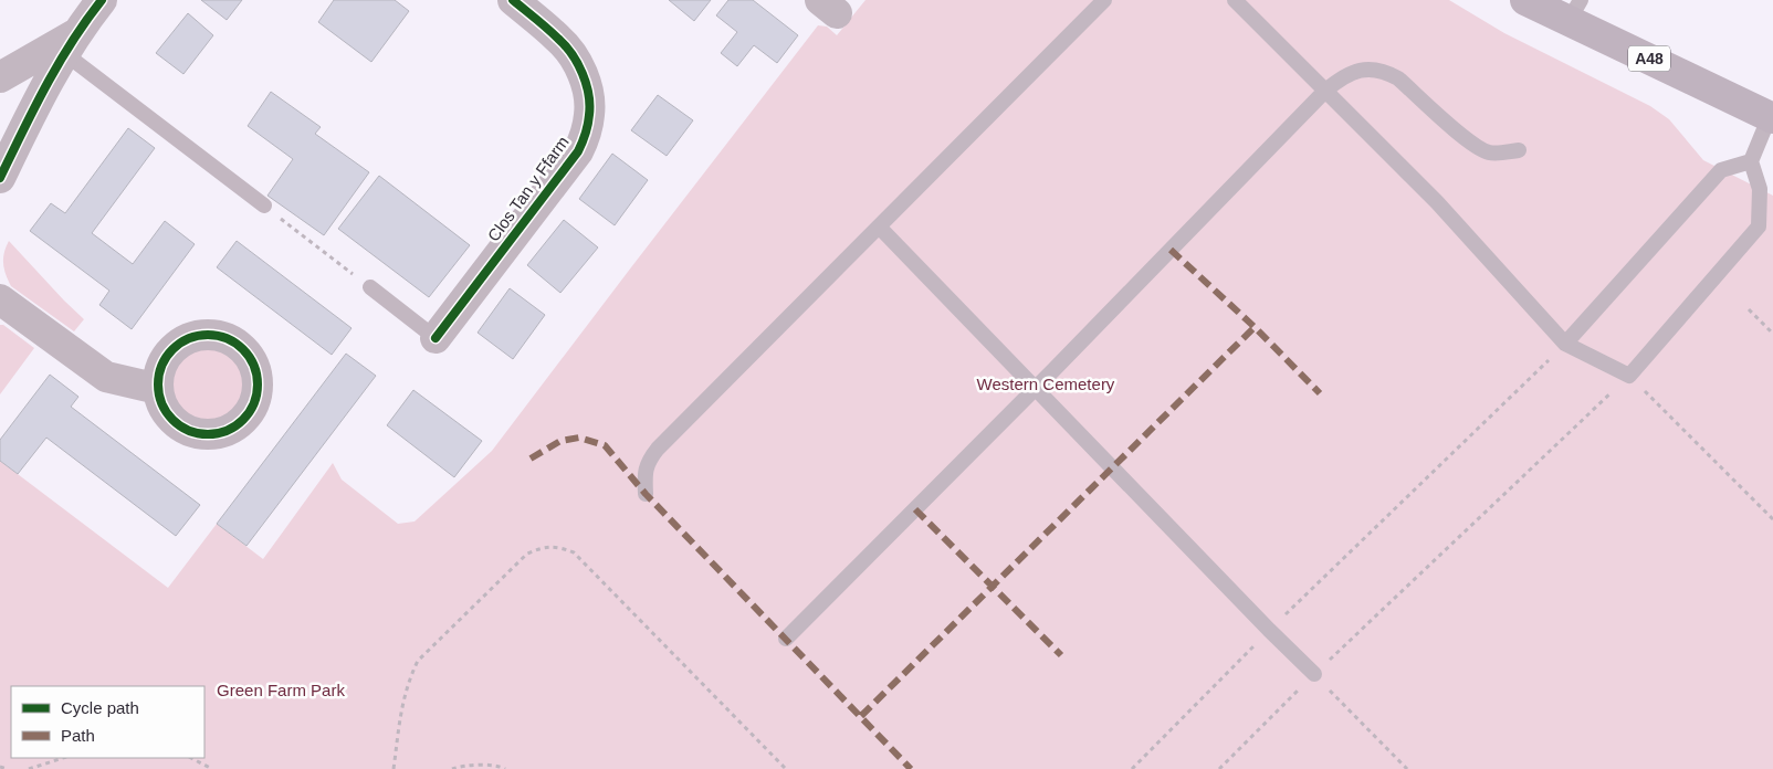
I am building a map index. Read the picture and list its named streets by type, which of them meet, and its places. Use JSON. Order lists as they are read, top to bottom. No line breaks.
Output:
{"streets":{"highway":["A48"],"street":["Clos Tan y Ffarm"]},"parks":["Western Cemetery","Green Farm Park"],"legend":["Cycle path","Path"]}
